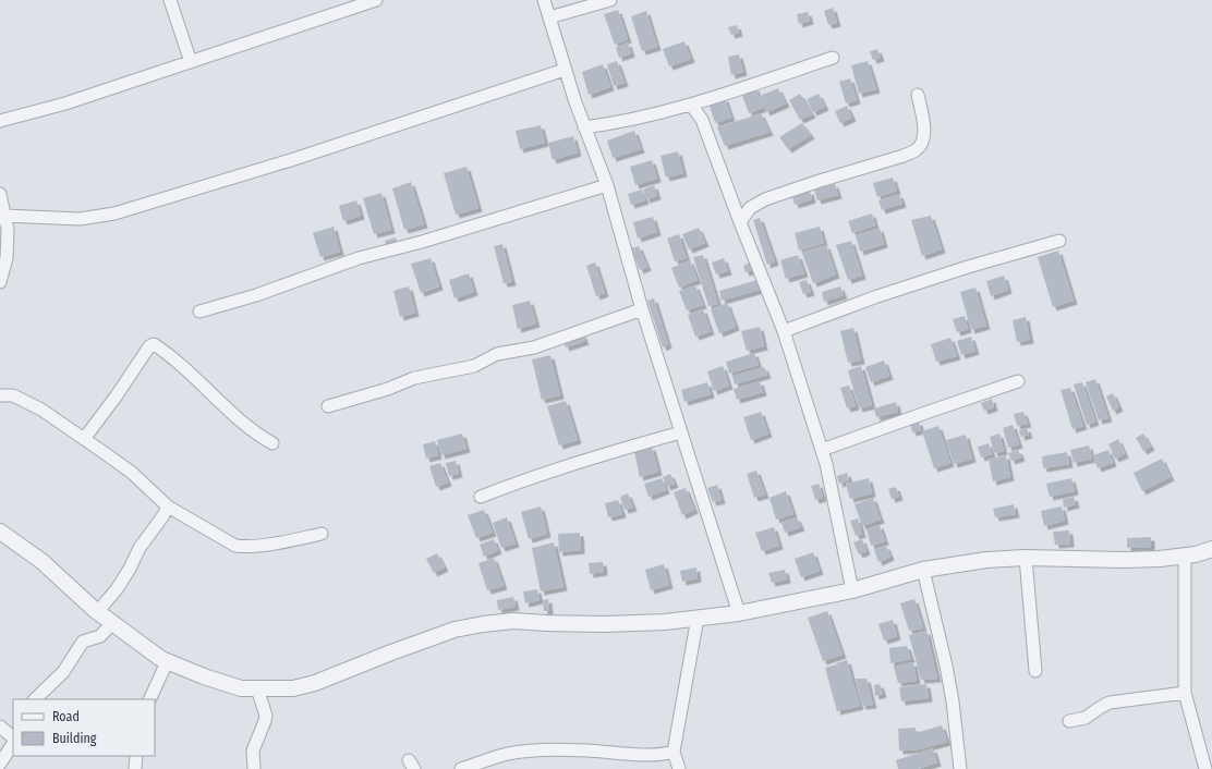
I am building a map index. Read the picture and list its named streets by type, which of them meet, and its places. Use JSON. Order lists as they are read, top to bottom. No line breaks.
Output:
{"legend":["Road","Building"]}
